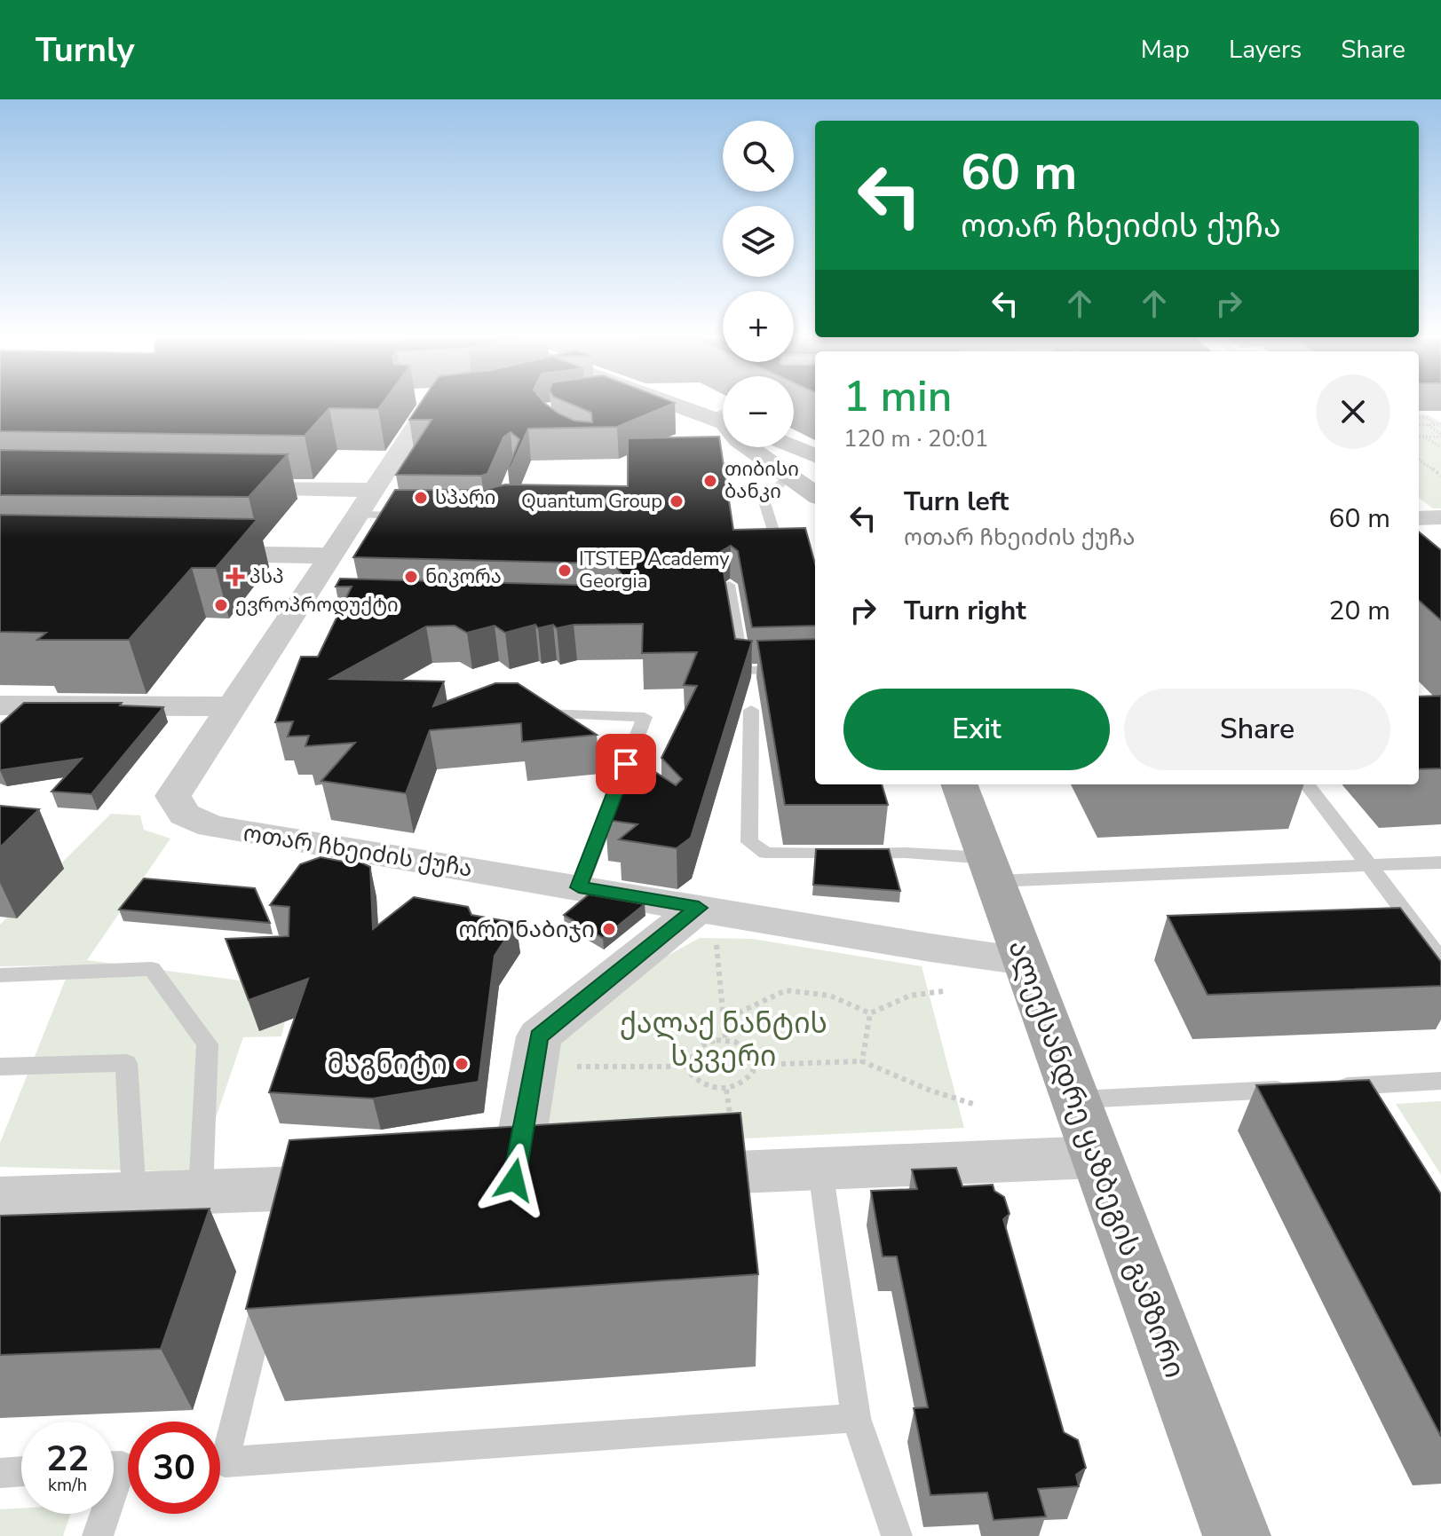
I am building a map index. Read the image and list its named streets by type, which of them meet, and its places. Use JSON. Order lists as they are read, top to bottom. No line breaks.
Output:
{"streets":{"main road":["ალექსანდრე ყაზბეგის გამზირი"],"street":["ოთარ ჩხეიძის ქუჩა"]},"crossings":[["ოთარ ჩხეიძის ქუჩა","ალექსანდრე ყაზბეგის გამზირი"]],"parks":["ქალაქ ნანტის სკვერი"],"places":{"other":["თიბისი ბანკი","სპარი","Quantum Group","ITSTEP Academy Georgia","ნიკორა","ევროპროდუქტი","ორი ნაბიჯი","მაგნიტი"],"health":["პსპ"]},"page":{"header":"Turnly","nav":["Map","Layers","Share"],"map_buttons":["+","−"],"turn":["60 m","ოთარ ჩხეიძის ქუჩა"],"heading":["1 min","120 m · 20:01"],"list":[{"name":"Turn left","note":"ოთარ ჩხეიძის ქუჩა","value":"60 m"},{"name":"Turn right","value":"20 m"}],"buttons":["Exit","Share"],"speed":"22 km/h","limit":"30"}}
